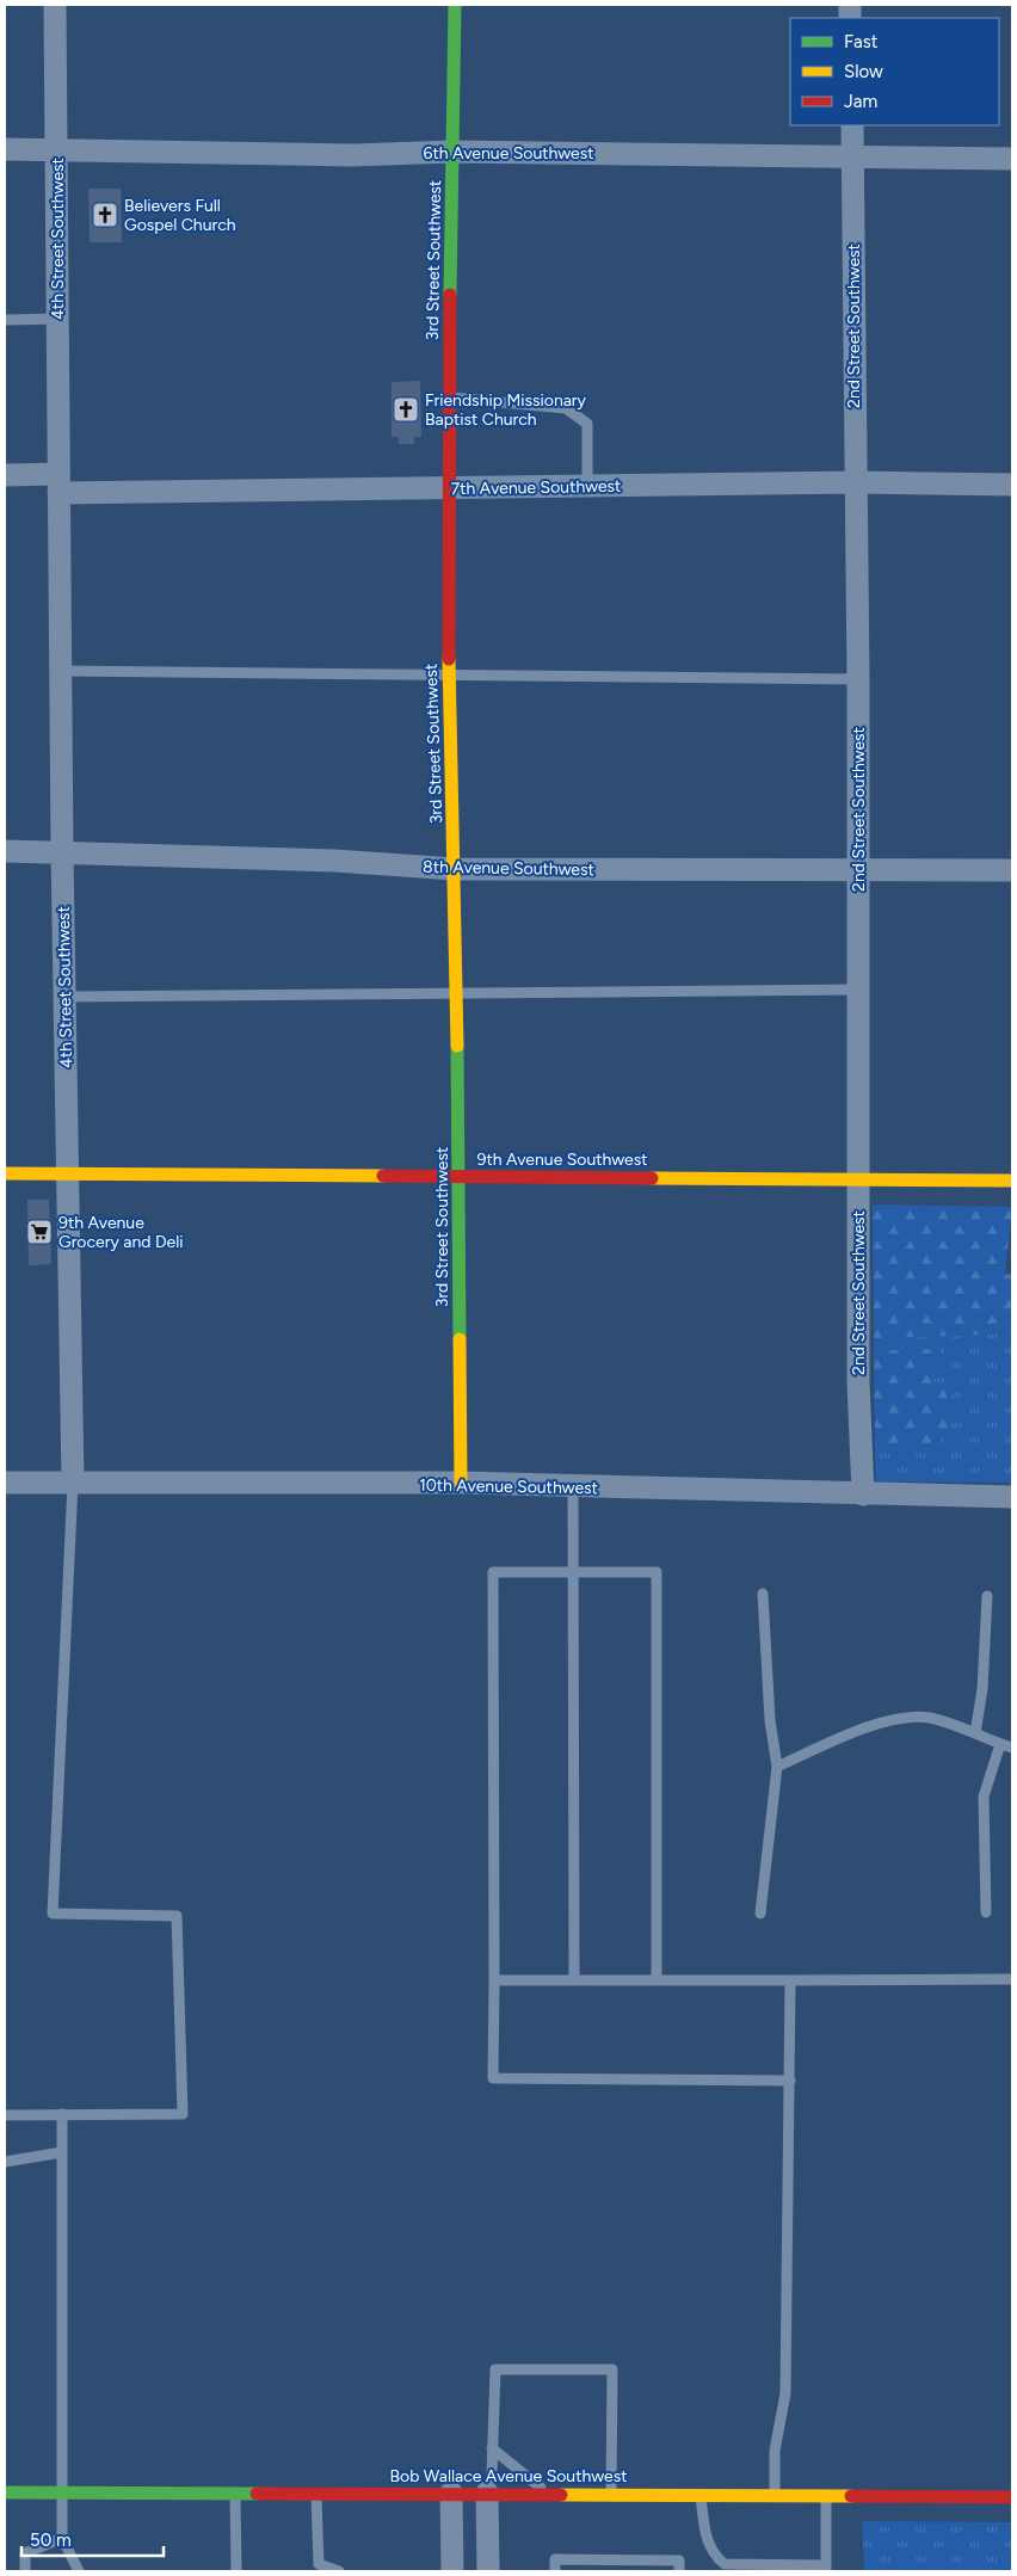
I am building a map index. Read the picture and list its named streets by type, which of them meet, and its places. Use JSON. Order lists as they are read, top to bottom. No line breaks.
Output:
{"streets":{"street":["6th Avenue Southwest","4th Street Southwest","3rd Street Southwest","2nd Street Southwest","7th Avenue Southwest","8th Avenue Southwest","9th Avenue Southwest","10th Avenue Southwest","Bob Wallace Avenue Southwest"]},"crossings":[["6th Avenue Southwest","4th Street Southwest"],["6th Avenue Southwest","3rd Street Southwest"],["6th Avenue Southwest","2nd Street Southwest"],["4th Street Southwest","7th Avenue Southwest"],["4th Street Southwest","8th Avenue Southwest"],["4th Street Southwest","9th Avenue Southwest"],["4th Street Southwest","10th Avenue Southwest"],["3rd Street Southwest","7th Avenue Southwest"],["3rd Street Southwest","8th Avenue Southwest"],["3rd Street Southwest","9th Avenue Southwest"],["3rd Street Southwest","10th Avenue Southwest"],["2nd Street Southwest","7th Avenue Southwest"],["2nd Street Southwest","8th Avenue Southwest"],["2nd Street Southwest","9th Avenue Southwest"],["2nd Street Southwest","10th Avenue Southwest"]],"places":{"church":["Believers Full Gospel Church","Friendship Missionary Baptist Church"],"supermarket":["9th Avenue Grocery and Deli"]},"legend":["Fast","Slow","Jam"],"scale_bar":"50 m"}
